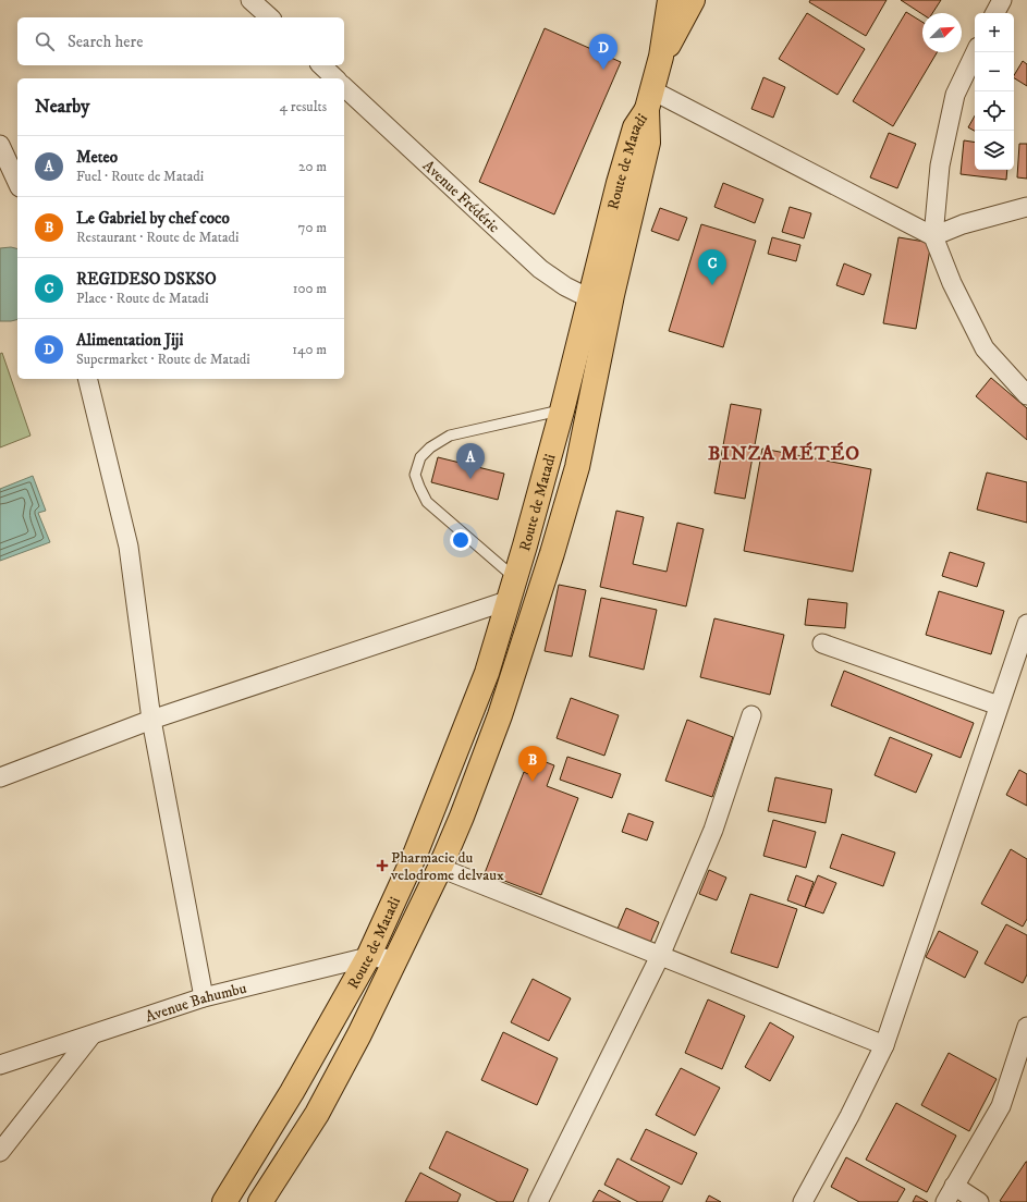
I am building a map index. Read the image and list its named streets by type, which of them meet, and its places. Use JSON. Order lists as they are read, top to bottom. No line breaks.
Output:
{"streets":{"main road":["Route de Matadi"],"street":["Avenue Frédéric","Avenue Bahumbu"]},"crossings":[["Route de Matadi","Avenue Frédéric"],["Route de Matadi","Avenue Bahumbu"]],"districts":["BINZA MÉTÉO"],"places":{"health":["Pharmacie du velodrome delvaux"]},"north":"top right","page":{"map_buttons":["+","−"],"search":"Search here","pins":["D","C","A","B"],"heading":["Nearby","4 results"],"list":[{"mark":"A","name":"Meteo","note":"Fuel · Route de Matadi","value":"20 m"},{"mark":"B","name":"Le Gabriel by chef coco","note":"Restaurant · Route de Matadi","value":"70 m"},{"mark":"C","name":"REGIDESO DSKSO","note":"Place · Route de Matadi","value":"100 m"},{"mark":"D","name":"Alimentation Jiji","note":"Supermarket · Route de Matadi","value":"140 m"}]}}
